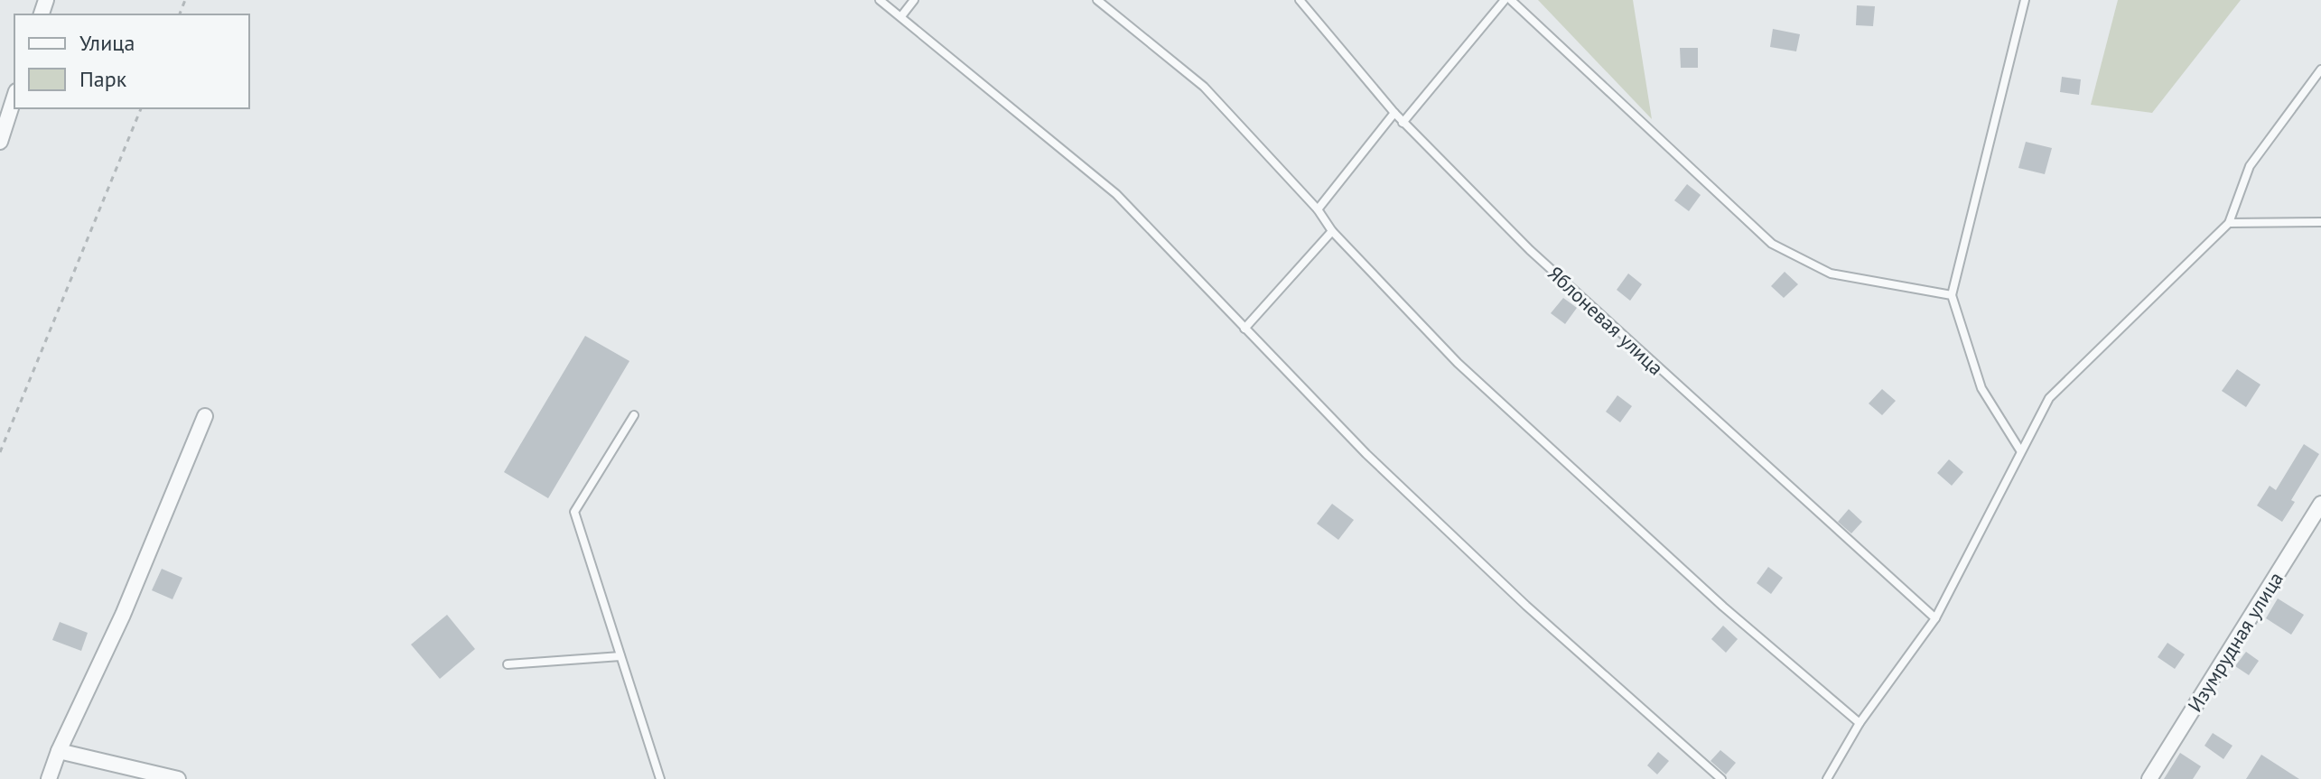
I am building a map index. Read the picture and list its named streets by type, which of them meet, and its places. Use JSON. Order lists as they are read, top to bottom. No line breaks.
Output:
{"streets":{"street":["Изумрудная улица"],"lane":["Яблоневая улица"]},"legend":["Улица","Парк"]}
